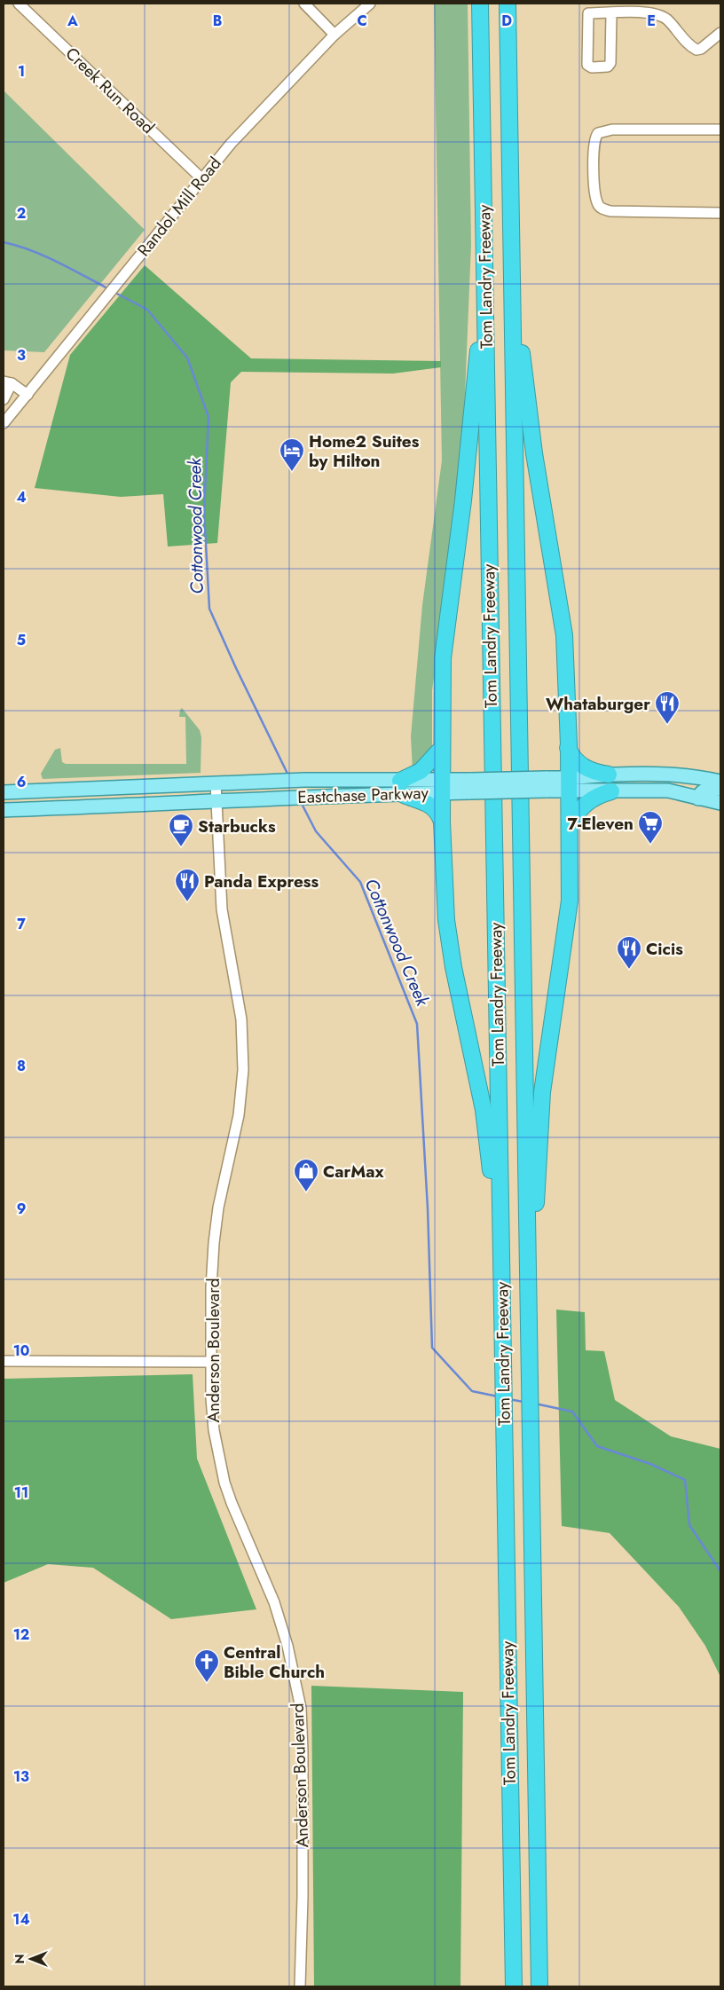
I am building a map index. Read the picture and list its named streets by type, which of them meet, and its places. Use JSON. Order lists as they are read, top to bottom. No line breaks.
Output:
{"streets":{"highway":["Tom Landry Freeway"],"main road":["Eastchase Parkway"],"street":["Creek Run Road","Randol Mill Road","Anderson Boulevard"]},"crossings":[["Creek Run Road","Randol Mill Road"],["Eastchase Parkway","Anderson Boulevard"]],"water":["Cottonwood Creek"],"places":{"hotel":["Home2 Suites by Hilton"],"restaurant":["Whataburger","Panda Express","Cicis"],"supermarket":["7-Eleven"],"cafe":["Starbucks"],"shop":["CarMax"],"church":["Central Bible Church"]},"north":"left","grid":{"columns":["A","B","C","D","E"],"rows":["1","2","3","4","5","6","7","8","9","10","11","12","13","14"]}}
